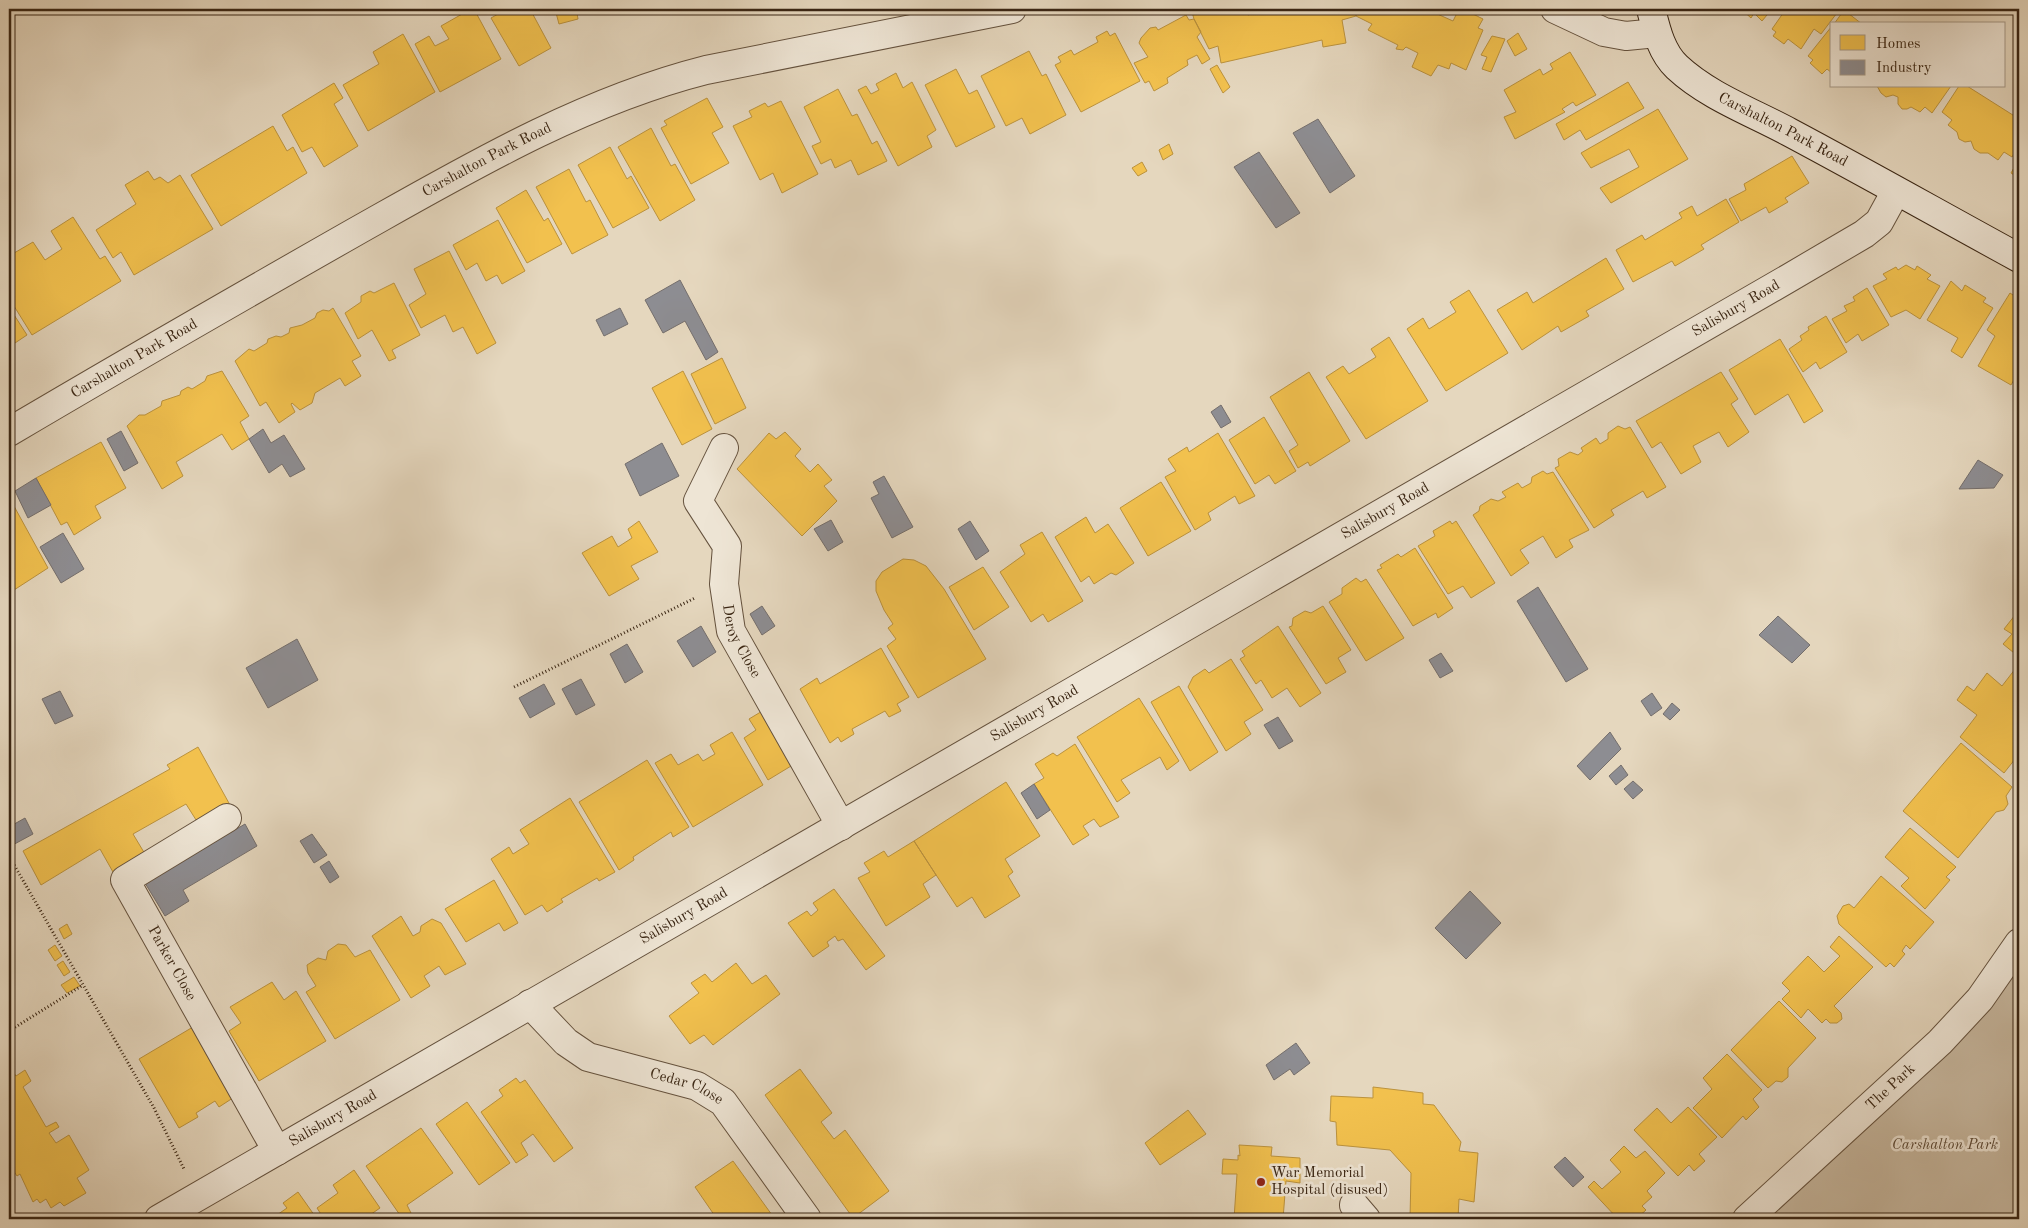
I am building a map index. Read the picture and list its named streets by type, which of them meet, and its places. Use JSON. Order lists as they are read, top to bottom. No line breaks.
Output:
{"streets":{"street":["Carshalton Park Road","Salisbury Road","Deroy Close","Parker Close","The Park","Cedar Close"]},"crossings":[["Carshalton Park Road","Salisbury Road"],["Salisbury Road","Deroy Close"],["Salisbury Road","Parker Close"],["Salisbury Road","Cedar Close"]],"parks":["Carshalton Park"],"places":["War Memorial Hospital (disused)"],"legend":["Homes","Industry"]}
